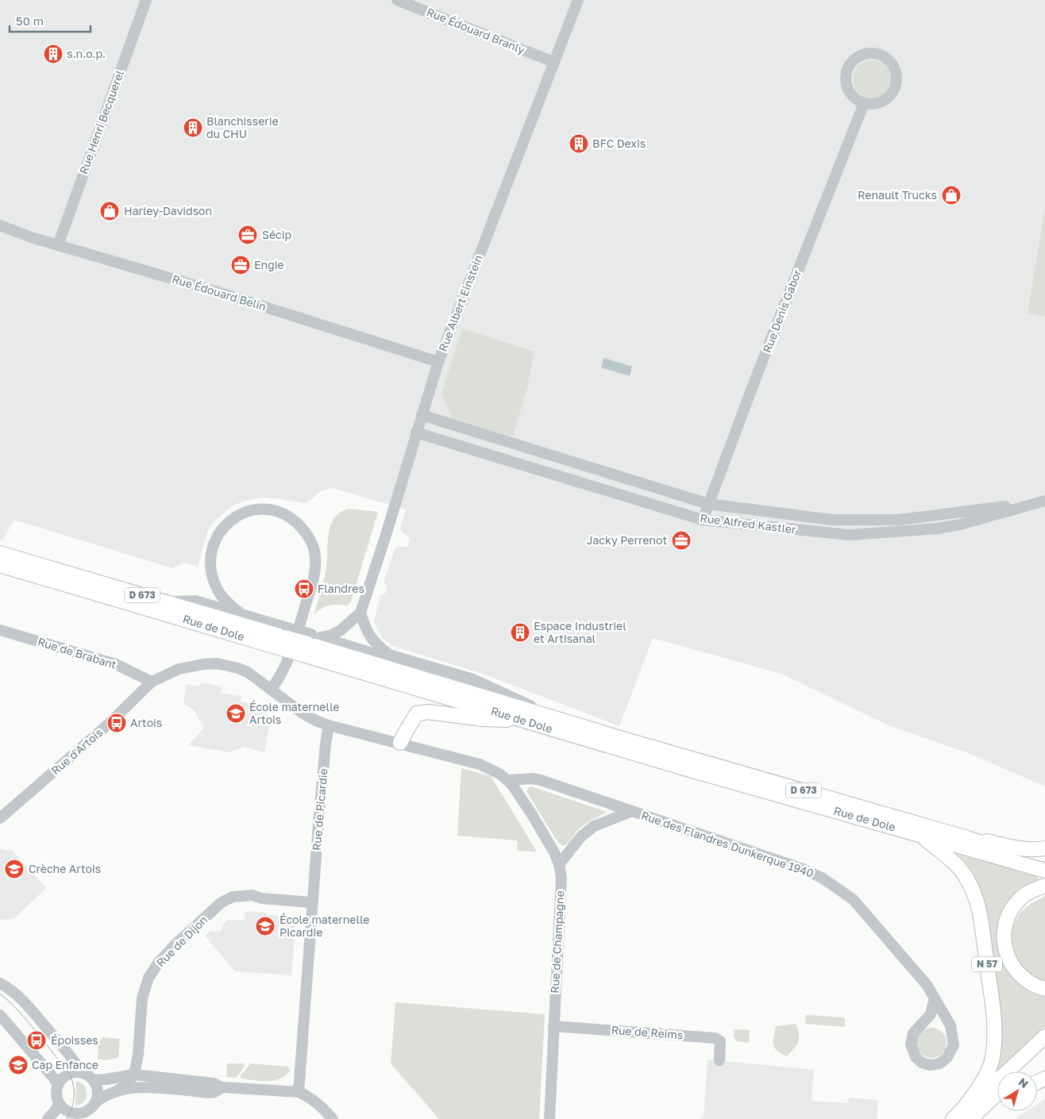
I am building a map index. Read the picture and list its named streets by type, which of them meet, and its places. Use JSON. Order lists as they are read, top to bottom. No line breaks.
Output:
{"streets":{"main road":["D 673","Rue de Dole","N 57"],"street":["Rue Édouard Branly","Rue Henri Becquerel","Rue Édouard Belin","Rue Albert Einstein","Rue Denis Gabor","Rue Alfred Kastler","Rue de Brabant","Rue d'Artois","Rue de Picardie","Rue des Flandres Dunkerque 1940","Rue de Dijon","Rue de Champagne","Rue de Reims"]},"crossings":[["Rue Édouard Branly","Rue Albert Einstein"],["Rue Henri Becquerel","Rue Édouard Belin"],["Rue Édouard Belin","Rue Albert Einstein"],["Rue Albert Einstein","Rue Alfred Kastler"],["Rue Denis Gabor","Rue Alfred Kastler"],["Rue de Dole","N 57"],["Rue de Brabant","Rue d'Artois"],["Rue de Picardie","Rue de Dijon"],["Rue des Flandres Dunkerque 1940","Rue de Champagne"],["Rue de Champagne","Rue de Reims"]],"places":{"building":["s.n.o.p.","Blanchisserie du CHU","BFC Dexis","Espace Industriel et Artisanal"],"shop":["Renault Trucks","Harley-Davidson"],"office":["Sécip","Engie","Jacky Perrenot"],"bus stop":["Flandres","Artois","Époisses"],"school or university":["École maternelle Artois","Crèche Artois","École maternelle Picardie","Cap Enfance"]},"scale_bar":"50 m","north":"top right"}
